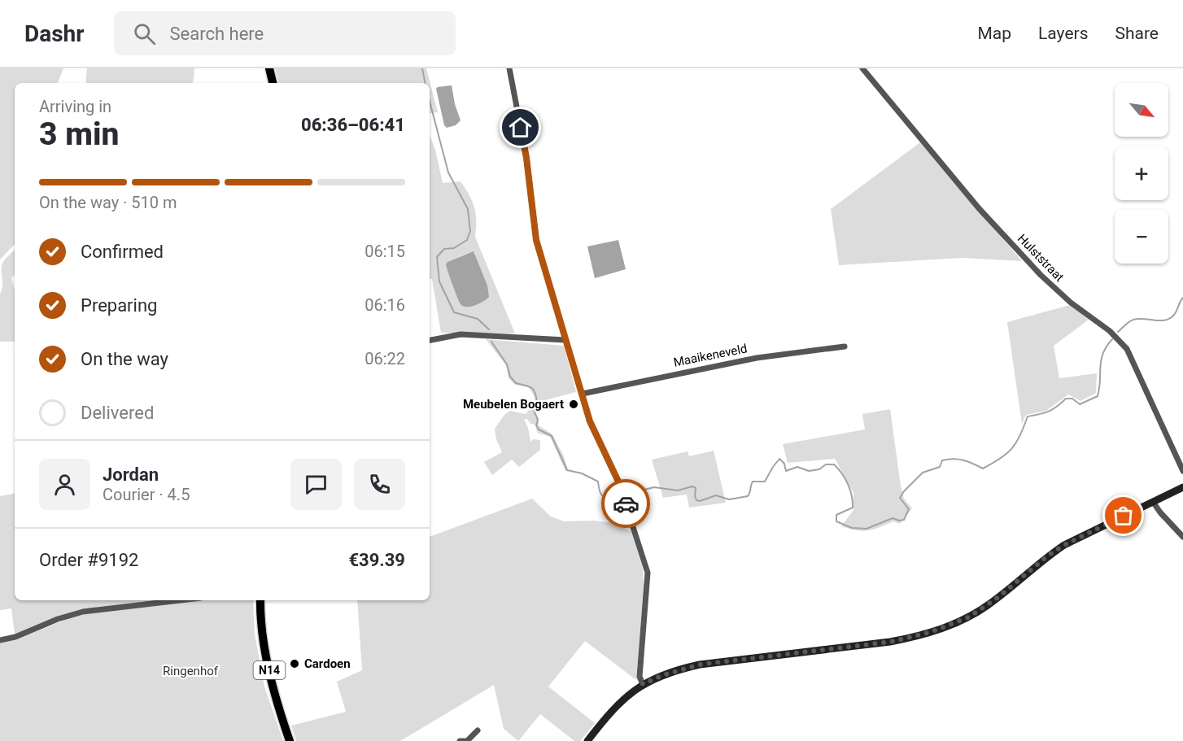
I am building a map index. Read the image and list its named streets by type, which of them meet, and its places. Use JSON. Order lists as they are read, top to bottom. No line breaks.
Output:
{"streets":{"main road":["N14"],"street":["Hulststraat","Maaikeneveld"]},"parks":["Ringenhof"],"places":["Meubelen Bogaert","Cardoen"],"north":"bottom right","page":{"header":"Dashr","search":"Search here","nav":["Map","Layers","Share"],"map_buttons":["+","−"],"heading":["3 min","Arriving in","06:36–06:41"],"panel":["Jordan","Courier · 4.5","Order #9192","€39.39"],"bar":"On the way · 510 m","list":[["Confirmed","06:15"],["Preparing","06:16"],["On the way","06:22"],"Delivered"]}}
